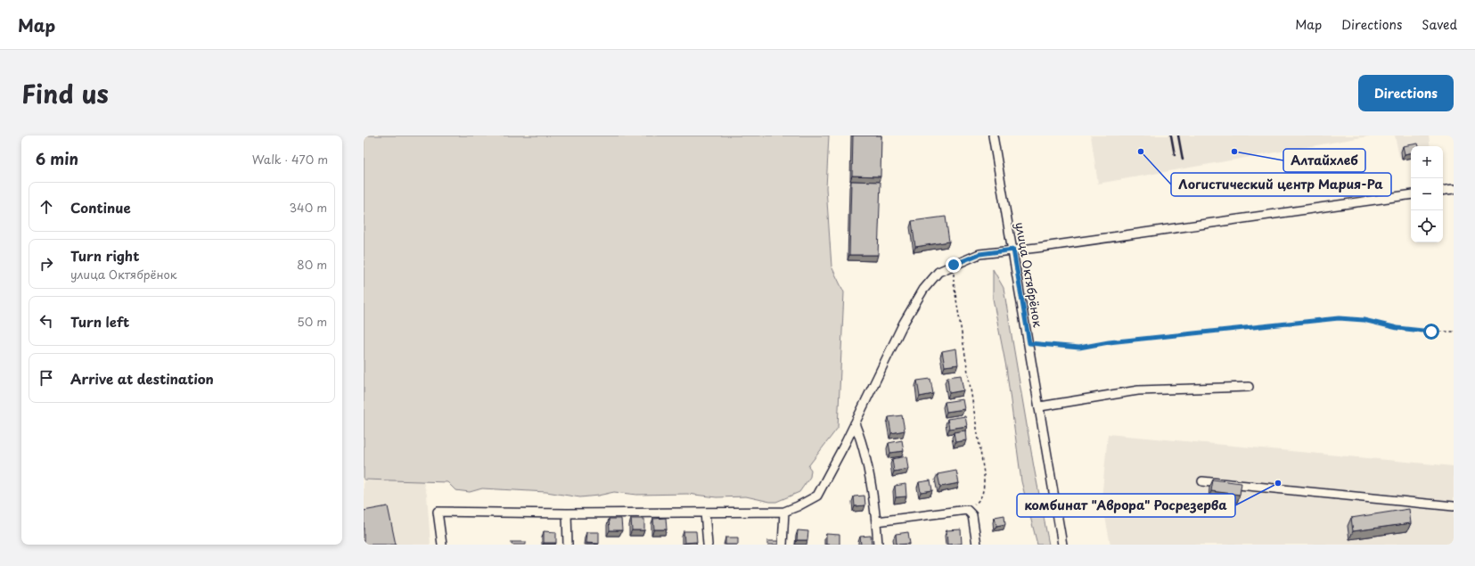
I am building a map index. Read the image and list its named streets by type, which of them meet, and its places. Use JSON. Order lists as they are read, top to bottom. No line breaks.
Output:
{"streets":{"street":["улица Октябрёнок"]},"places":["Логистический центр Мария-Ра","Алтайхлеб","комбинат \"Аврора\" Росрезерва"],"page":{"header":"Map","nav":["Map","Directions","Saved"],"title":"Find us","buttons":"Directions","heading":["6 min","Walk · 470 m"],"map_buttons":["+","−"],"list":[["Continue","340 m"],["Turn right","улица Октябрёнок","80 m"],["Turn left","50 m"],"Arrive at destination"]}}
